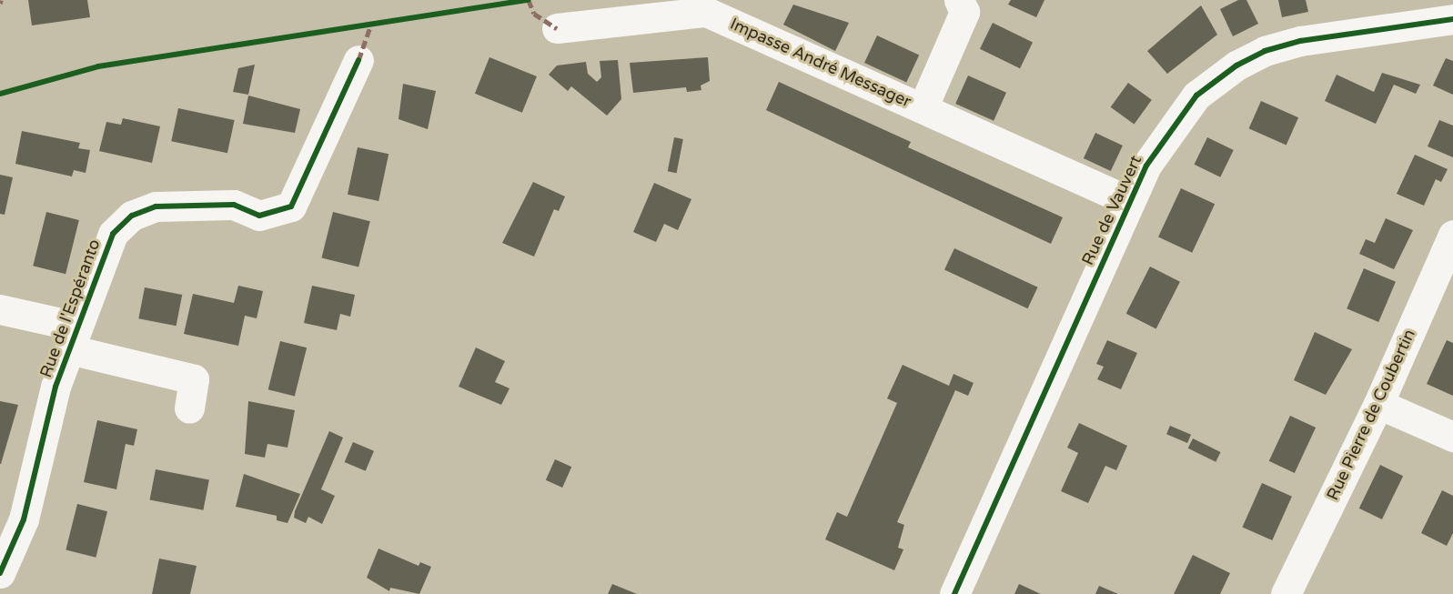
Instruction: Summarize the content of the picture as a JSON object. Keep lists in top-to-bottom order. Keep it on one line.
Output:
{"streets":{"street":["Impasse André Messager","Rue de Vauvert","Rue de l'Espéranto","Rue Pierre de Coubertin"]},"crossings":[["Impasse André Messager","Rue de Vauvert"]]}
